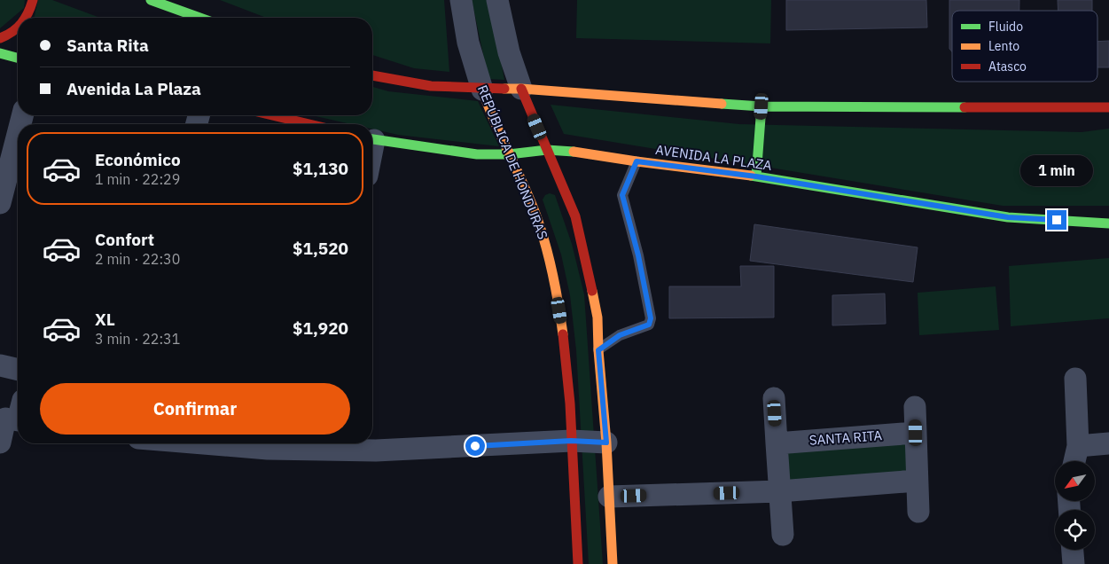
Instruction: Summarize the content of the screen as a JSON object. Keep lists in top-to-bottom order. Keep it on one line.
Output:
{"streets":{"main road":["AVENIDA LA PLAZA","REPÚBLICA DE HONDURAS"],"street":["SANTA RITA"]},"crossings":[["AVENIDA LA PLAZA","REPÚBLICA DE HONDURAS"]],"legend":["Fluido","Lento","Atasco"],"north":"bottom left","page":{"banner":["Santa Rita","Avenida La Plaza"],"list":[{"name":"Económico","note":"1 min · 22:29","value":"$1,130"},{"name":"Confort","note":"2 min · 22:30","value":"$1,520"},{"name":"XL","note":"3 min · 22:31","value":"$1,920"}],"bubble":"1 min","buttons":"Confirmar"}}
